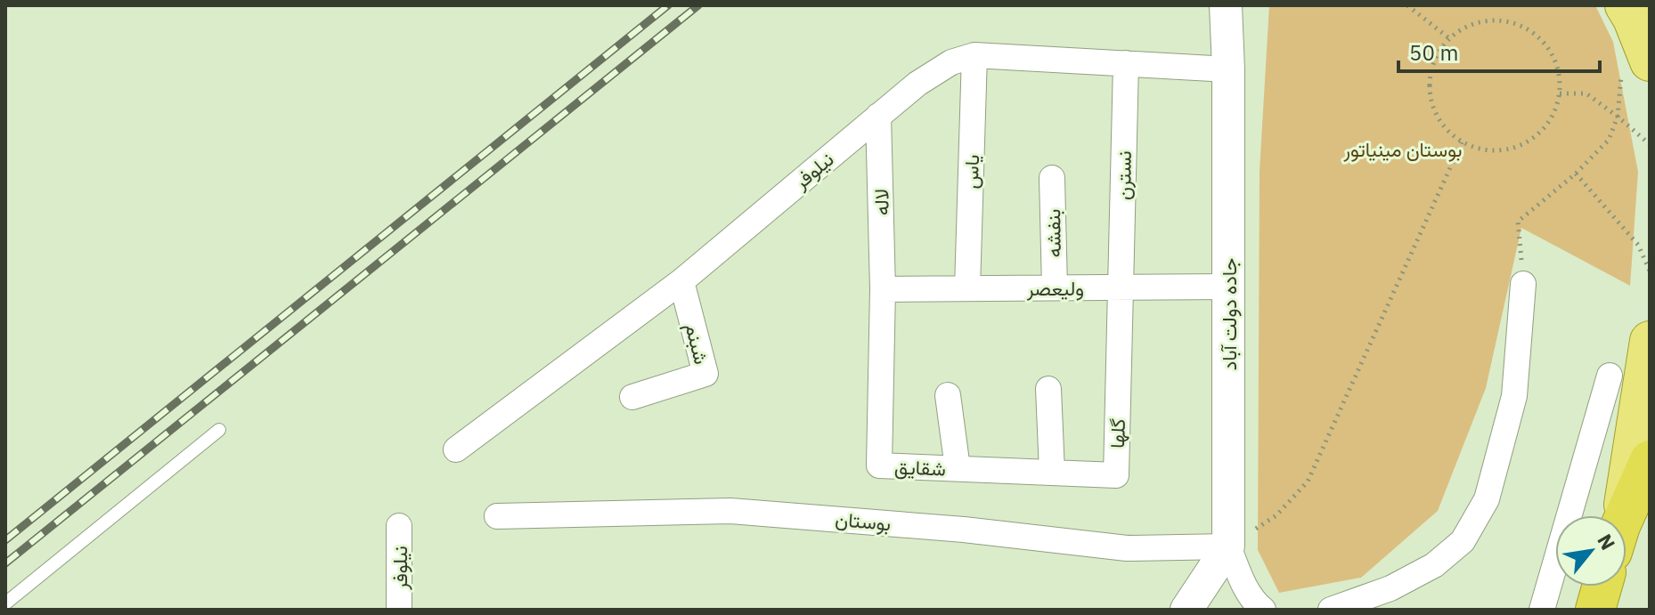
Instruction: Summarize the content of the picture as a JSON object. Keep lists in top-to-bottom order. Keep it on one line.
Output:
{"streets":{"street":["نیلوفر","یاس","نسترن","لاله","بنفشه","ولیعصر","جاده دولت آباد","شبنم","گلها","شقایق","بوستان"]},"crossings":[["نیلوفر","یاس"],["نیلوفر","نسترن"],["نیلوفر","لاله"],["نیلوفر","جاده دولت آباد"],["نیلوفر","شبنم"],["یاس","ولیعصر"],["نسترن","ولیعصر"],["نسترن","گلها"],["لاله","ولیعصر"],["لاله","شقایق"],["بنفشه","ولیعصر"],["ولیعصر","جاده دولت آباد"],["ولیعصر","گلها"],["ولیعصر","شقایق"],["جاده دولت آباد","بوستان"],["گلها","شقایق"]],"parks":["بوستان مینیاتور"],"scale_bar":"50 m","north":"top right"}
